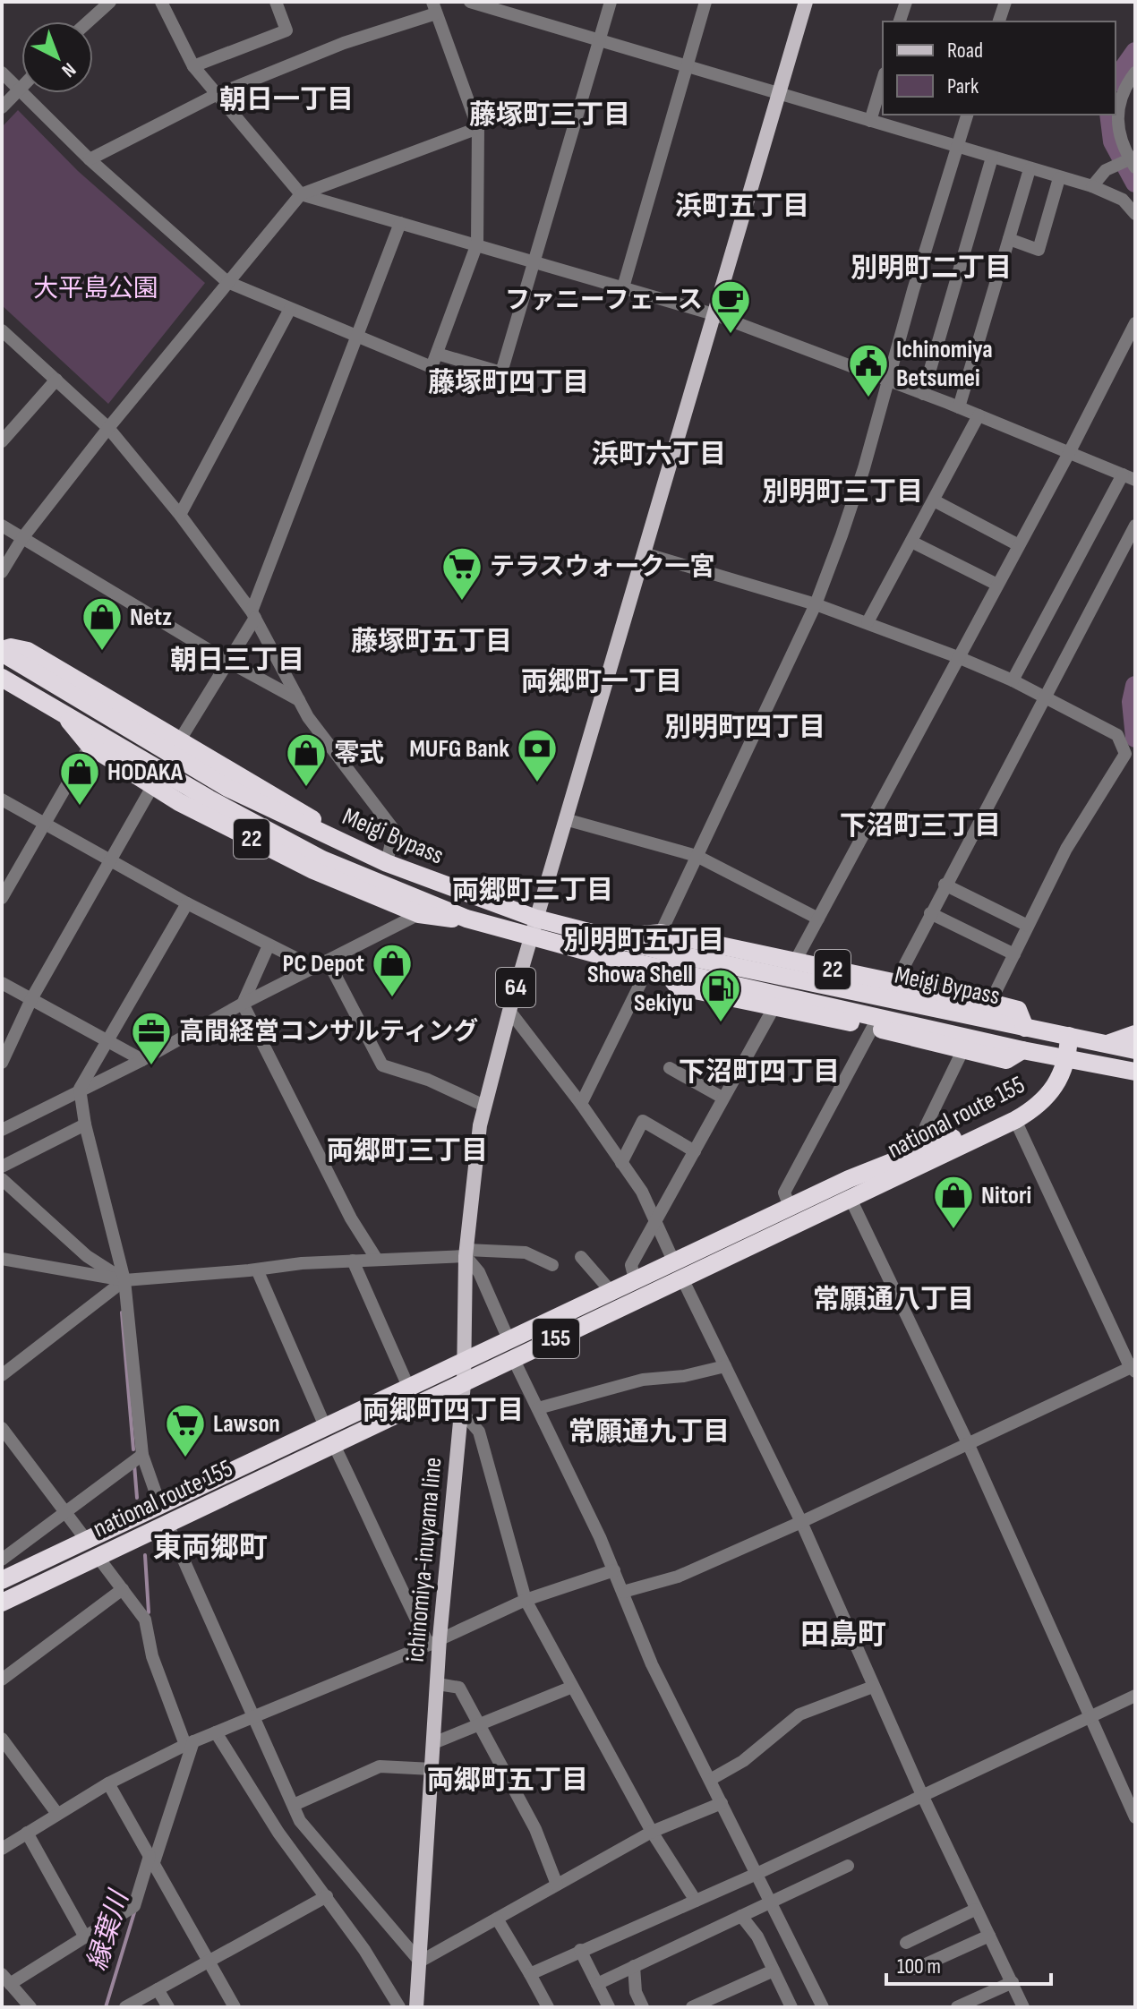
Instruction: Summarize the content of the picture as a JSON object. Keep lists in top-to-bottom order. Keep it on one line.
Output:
{"streets":{"highway":["Meigi Bypass","22","national route 155","155"],"main road":["64","ichinomiya-inuyama line"]},"crossings":[["Meigi Bypass","22"],["Meigi Bypass","national route 155"],["Meigi Bypass","ichinomiya-inuyama line"],["national route 155","ichinomiya-inuyama line"]],"districts":["朝日一丁目","藤塚町三丁目","浜町五丁目","別明町二丁目","藤塚町四丁目","浜町六丁目","別明町三丁目","藤塚町五丁目","朝日三丁目","両郷町一丁目","別明町四丁目","下沼町三丁目","両郷町二丁目","別明町五丁目","下沼町四丁目","両郷町三丁目","常願通八丁目","両郷町四丁目","常願通九丁目","東両郷町","田島町","両郷町五丁目"],"water":["縁葉川"],"parks":["大平島公園"],"places":{"cafe":["ファニーフェース"],"public building":["Ichinomiya Betsumei"],"supermarket":["テラスウォーク一宮","Lawson"],"shop":["Netz","零式","HODAKA","PC Depot","Nitori"],"bank":["MUFG Bank"],"fuel station":["Showa Shell Sekiyu"],"office":["高間経営コンサルティング"]},"legend":["Road","Park"],"scale_bar":"100 m","north":"bottom right"}
